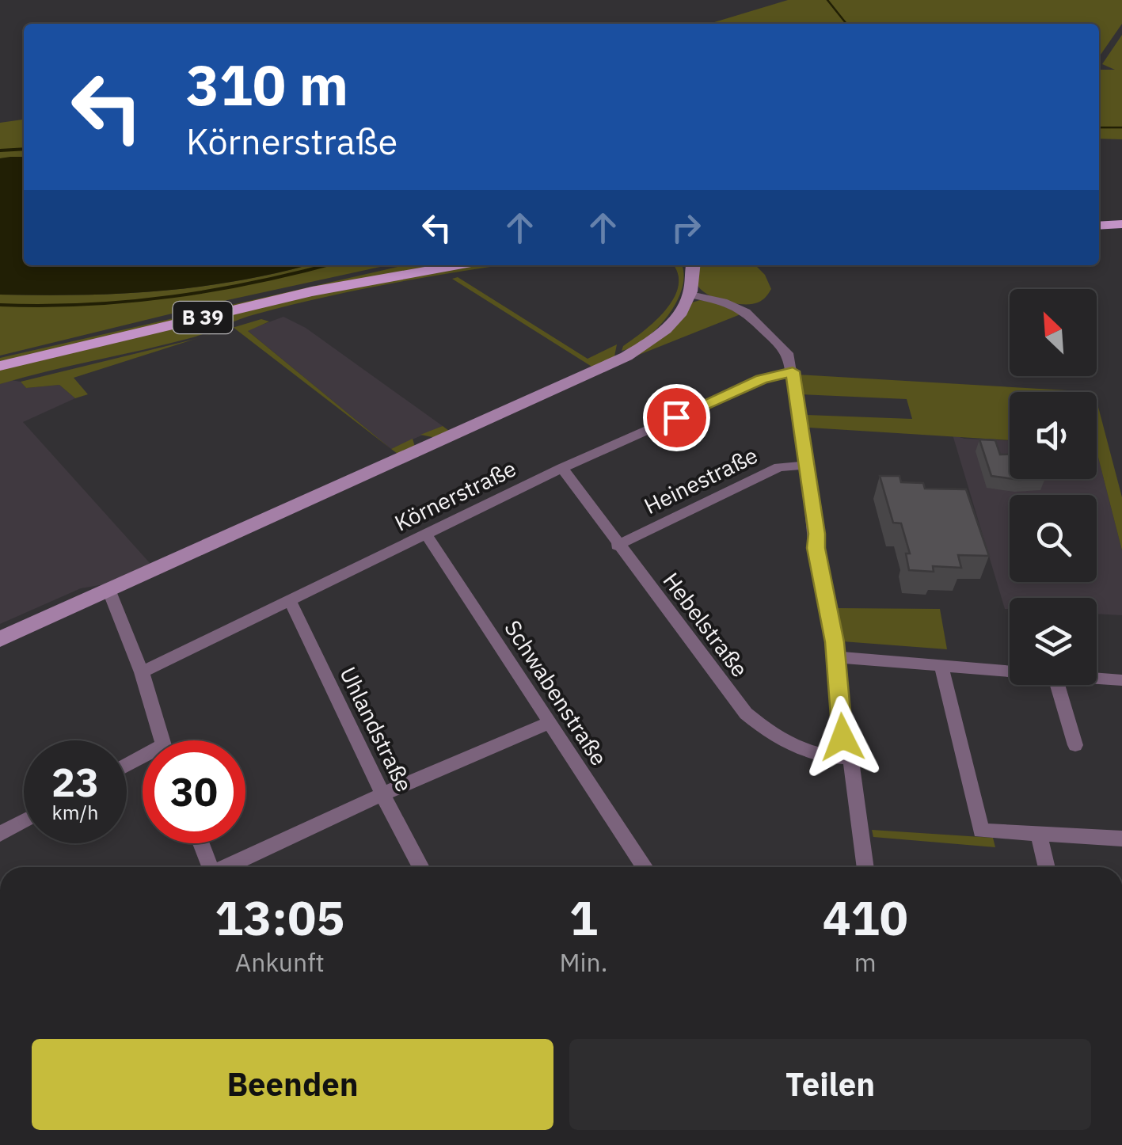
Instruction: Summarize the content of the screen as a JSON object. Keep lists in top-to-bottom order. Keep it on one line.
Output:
{"streets":{"main road":["B 39"],"street":["Heinestraße","Körnerstraße","Hebelstraße","Schwabenstraße","Uhlandstraße"]},"crossings":[["Heinestraße","Hebelstraße"],["Körnerstraße","Hebelstraße"],["Körnerstraße","Schwabenstraße"],["Körnerstraße","Uhlandstraße"]],"north":"top left","page":{"turn":["310 m","Körnerstraße"],"speed":"23 km/h","limit":"30","eta":["13:05","Ankunft","1","Min.","410","m"],"buttons":["Beenden","Teilen"]}}
